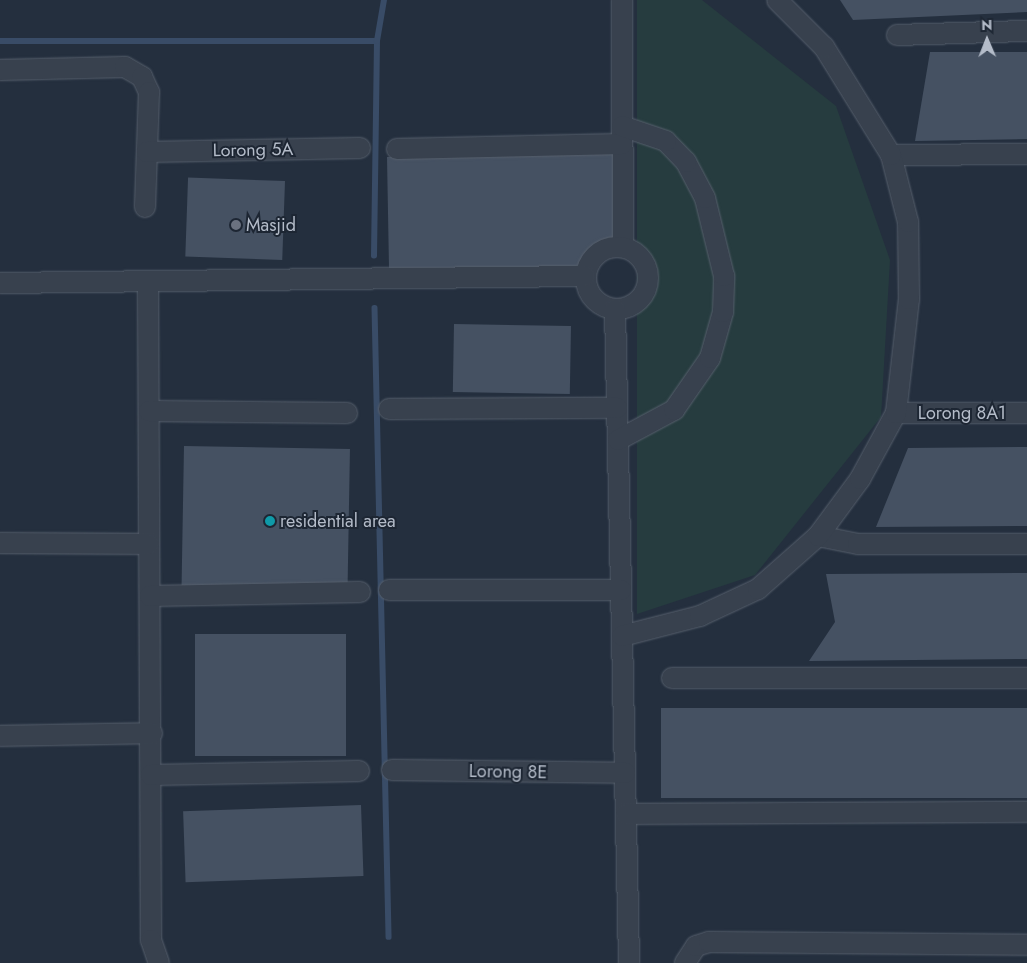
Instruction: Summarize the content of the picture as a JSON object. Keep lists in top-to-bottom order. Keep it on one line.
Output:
{"streets":{"street":["Lorong 5A","Lorong 8A1","Lorong 8E"]},"places":["Masjid","residential area"],"north":"top"}
